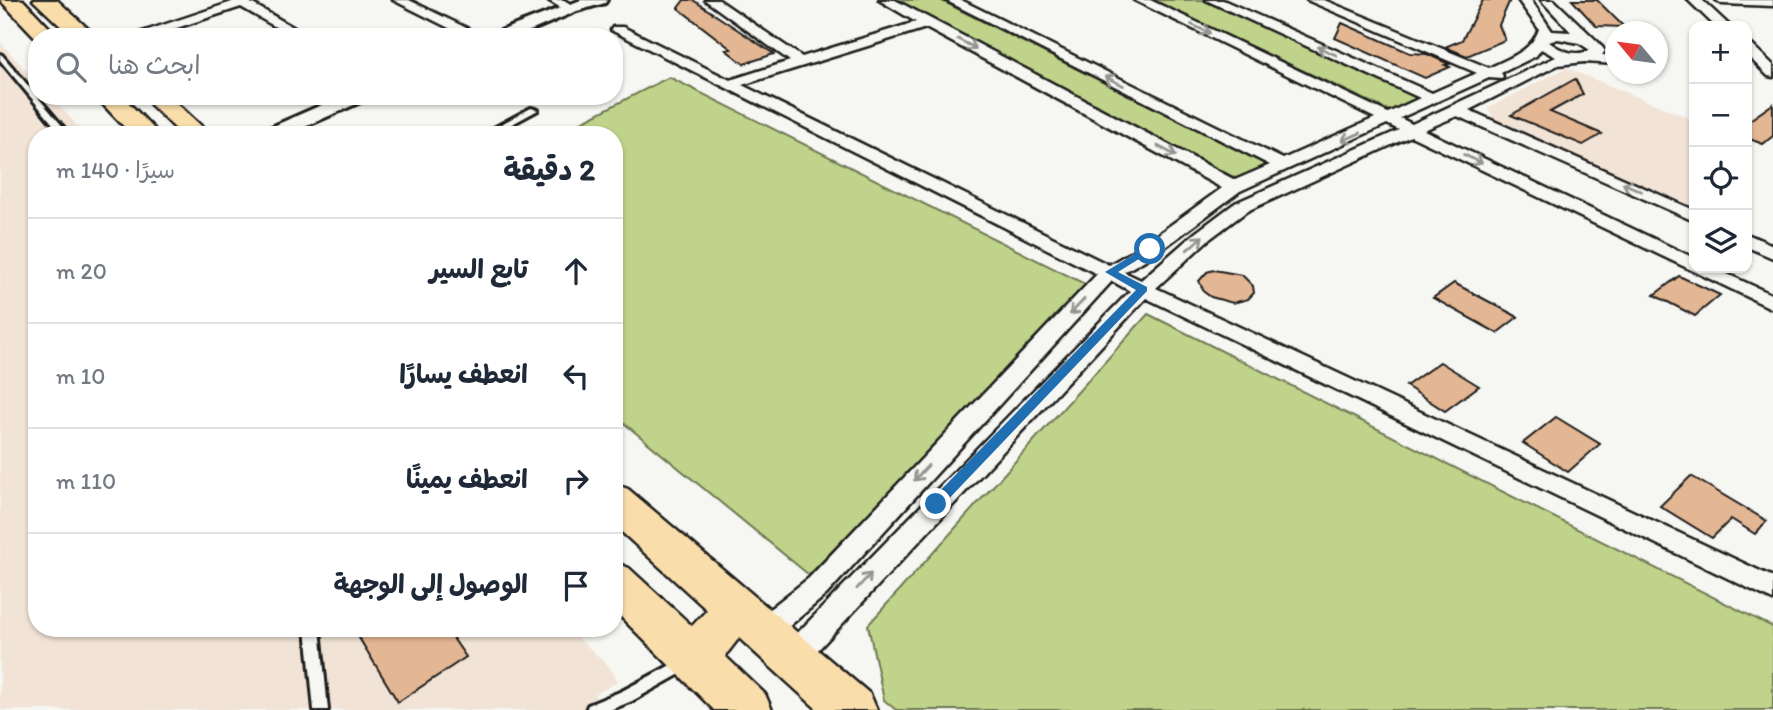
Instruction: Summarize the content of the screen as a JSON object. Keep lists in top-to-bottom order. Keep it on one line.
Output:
{"north":"top left","page":{"map_buttons":["+","−"],"search":"ابحث هنا","heading":["2 دقيقة","سيرًا · 140 m"],"list":[["تابع السير","20 m"],["انعطف يسارًا","10 m"],["انعطف يمينًا","110 m"],"الوصول إلى الوجهة"]}}
